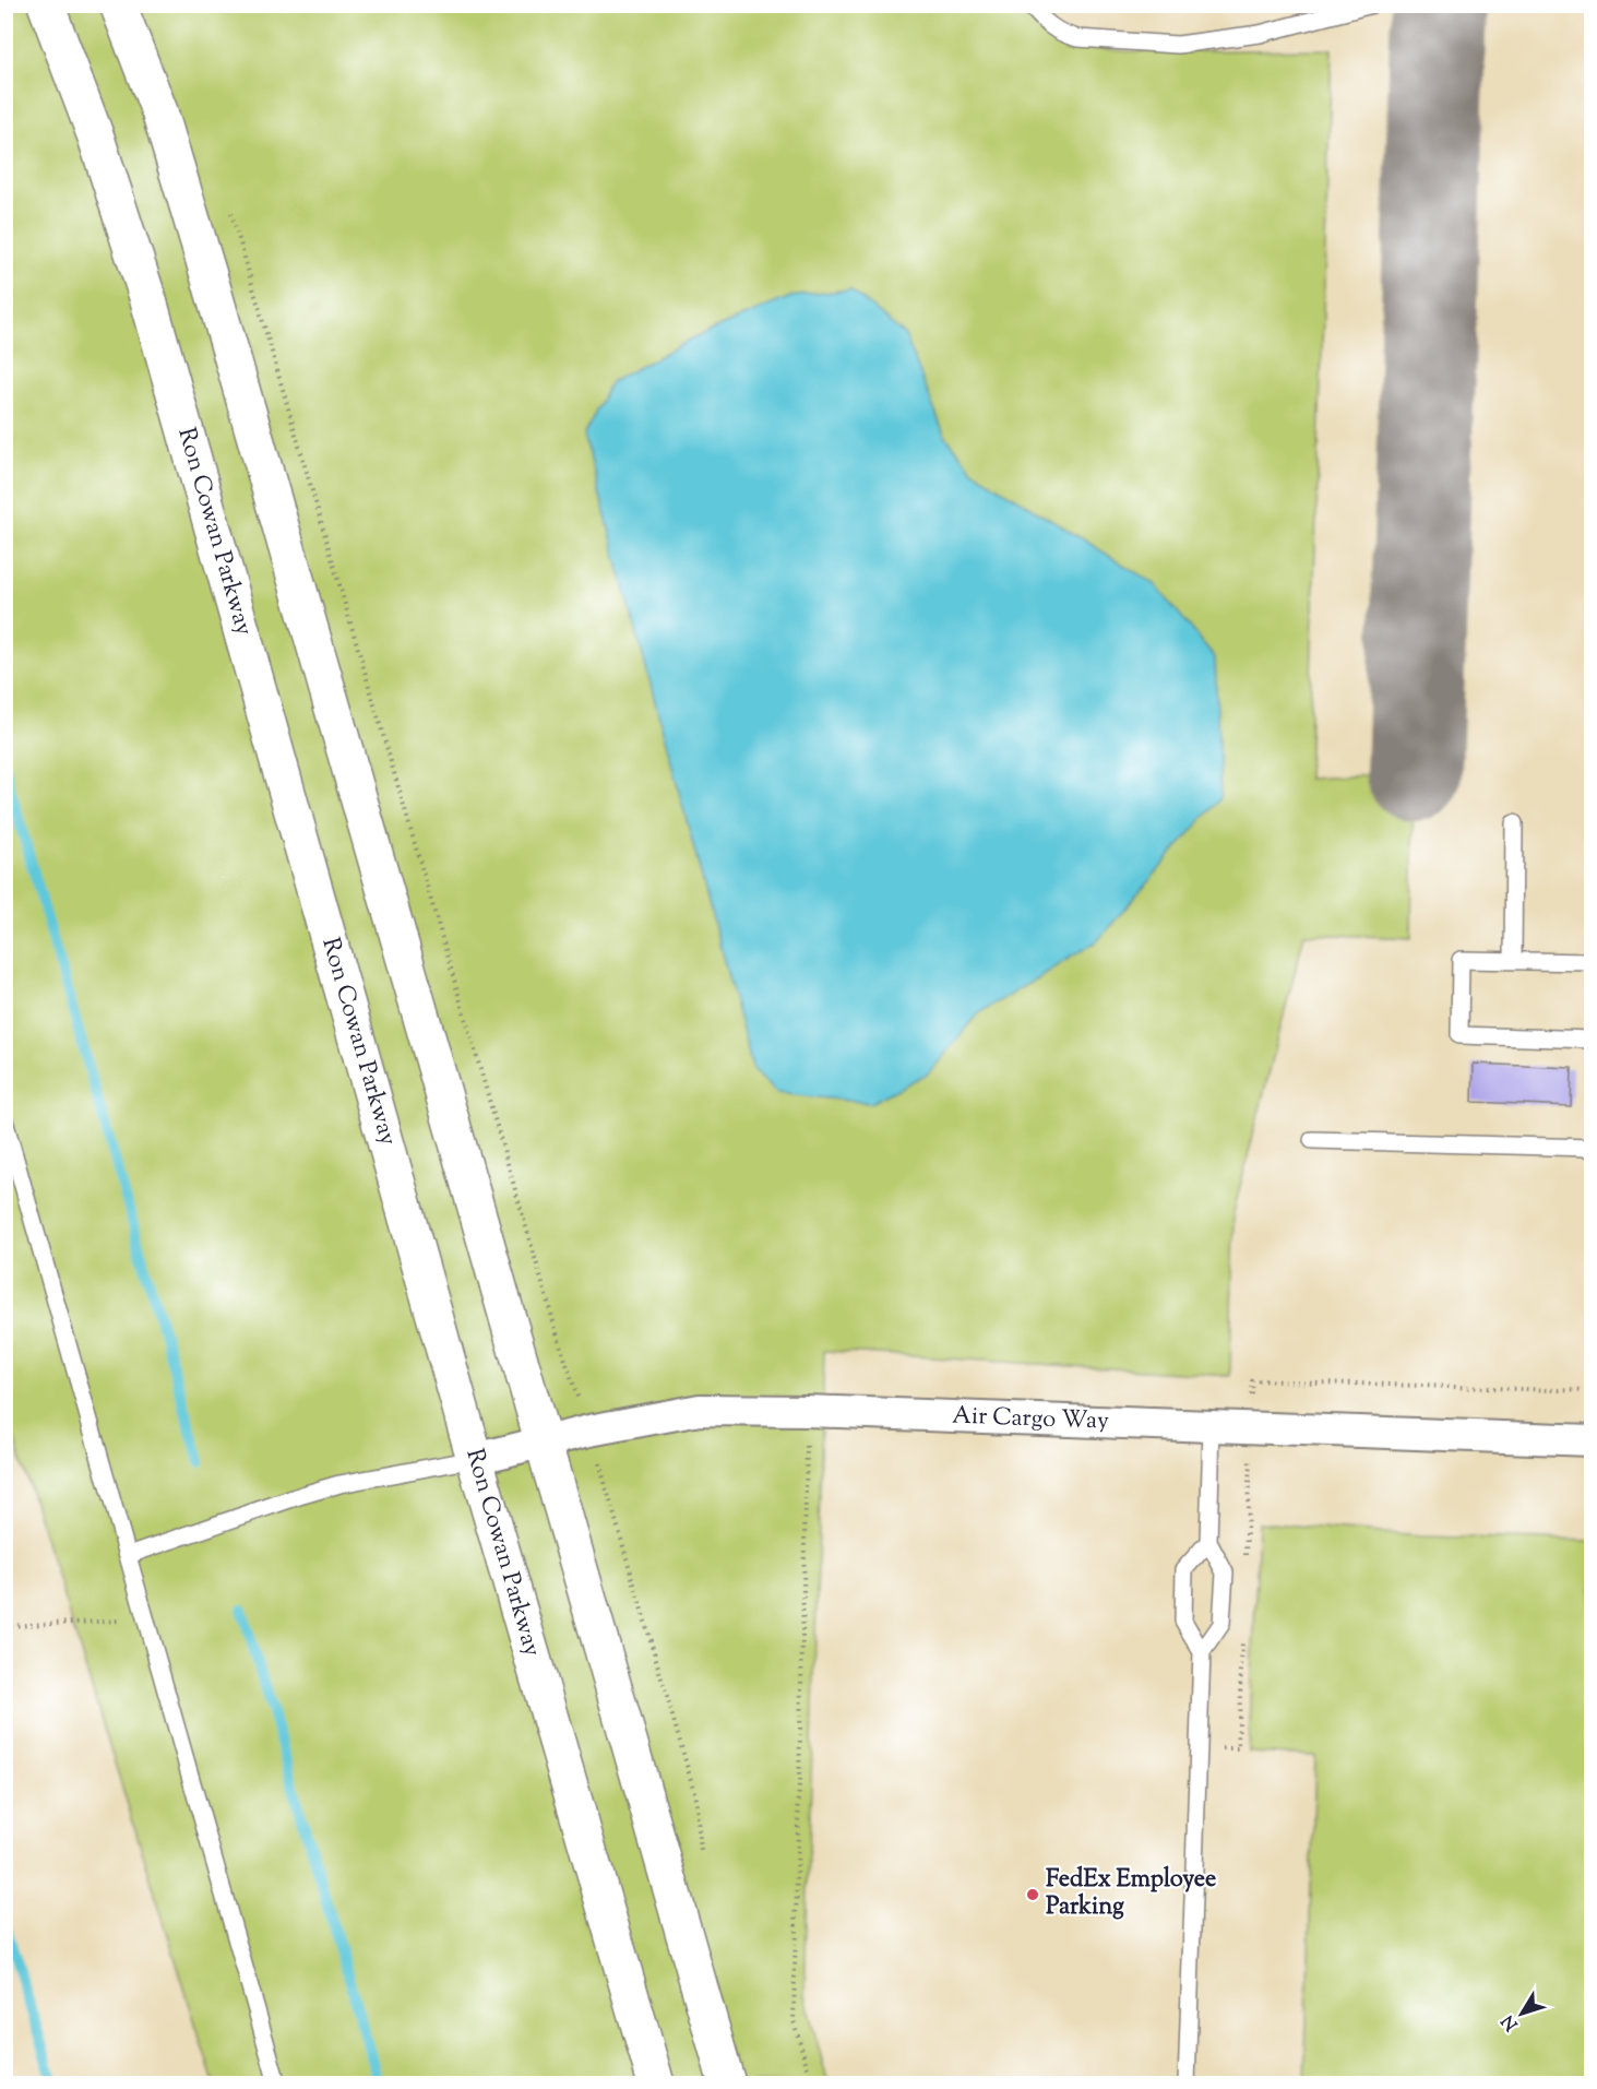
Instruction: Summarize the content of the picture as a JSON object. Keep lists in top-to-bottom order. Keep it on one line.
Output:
{"streets":{"main road":["Ron Cowan Parkway"],"street":["Air Cargo Way"]},"crossings":[["Ron Cowan Parkway","Air Cargo Way"]],"places":["FedEx Employee Parking"],"north":"bottom left"}
